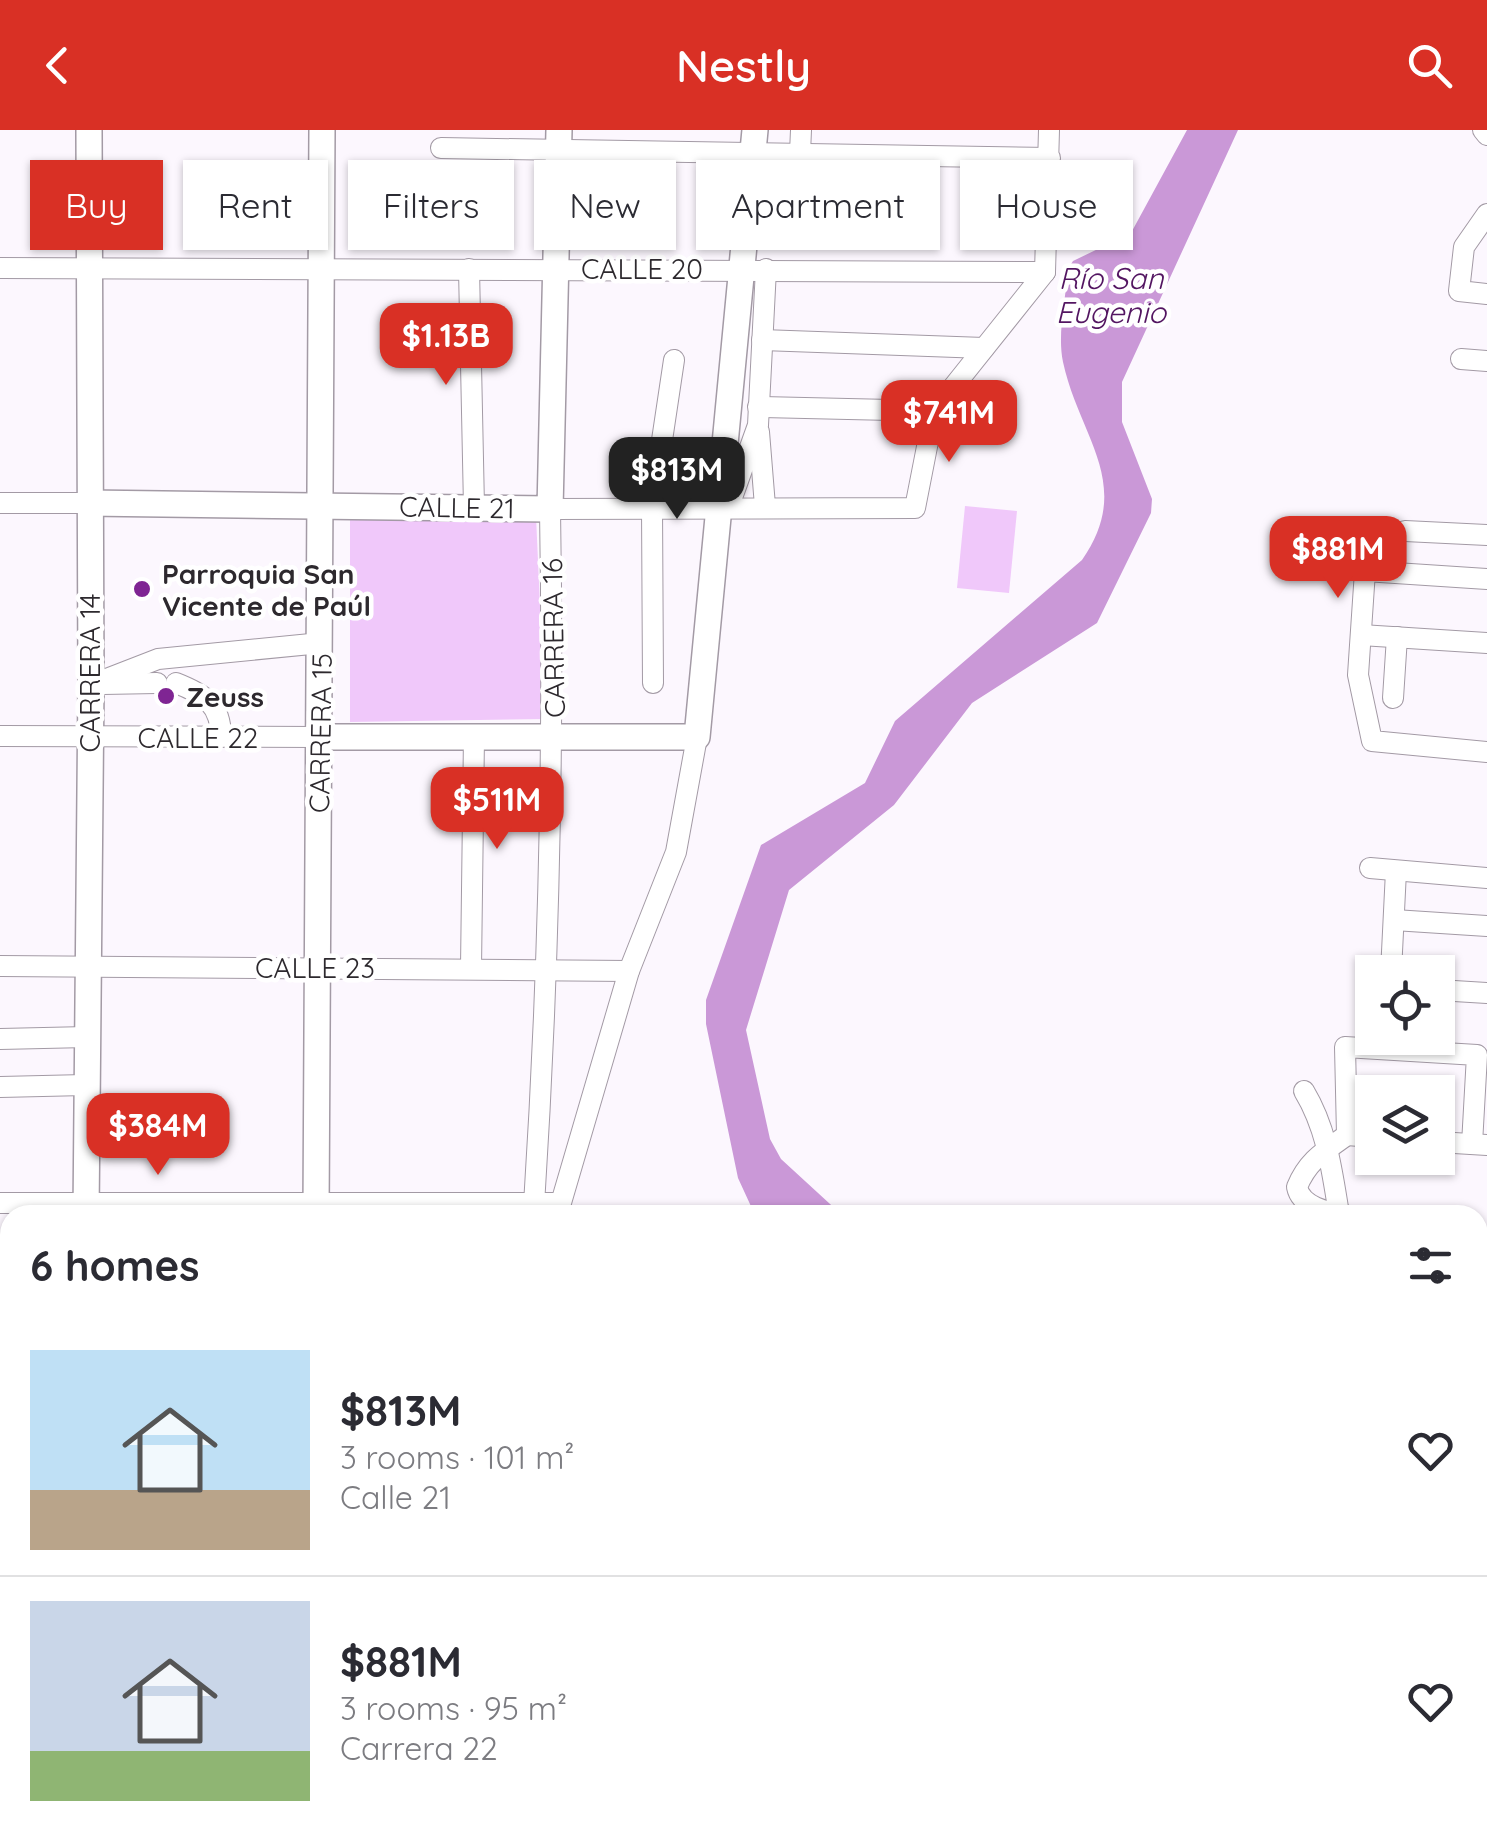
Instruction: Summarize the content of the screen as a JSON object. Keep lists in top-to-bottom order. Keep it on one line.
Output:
{"streets":{"main road":["CALLE 21","CARRERA 16","CARRERA 14","CARRERA 15","CALLE 22"],"street":["CALLE 20","CALLE 23"]},"crossings":[["CALLE 20","CARRERA 16"],["CALLE 20","CARRERA 14"],["CALLE 20","CARRERA 15"],["CALLE 21","CARRERA 16"],["CALLE 21","CARRERA 14"],["CALLE 21","CARRERA 15"],["CARRERA 16","CALLE 22"],["CARRERA 16","CALLE 23"],["CARRERA 14","CALLE 22"],["CARRERA 14","CALLE 23"],["CARRERA 15","CALLE 22"],["CARRERA 15","CALLE 23"]],"water":["Río San Eugenio"],"places":["Parroquia San Vicente de Paúl","Zeuss"],"page":{"header":"Nestly","chip":["Buy","Rent","Filters","New","Apartment","House"],"price":["$1.13B","$741M","$813M","$881M","$511M","$384M"],"heading":"6 homes","list":[{"name":"$813M","note":"3 rooms · 101 m² · Calle 21"},{"name":"$881M","note":"3 rooms · 95 m² · Carrera 22"}]}}
